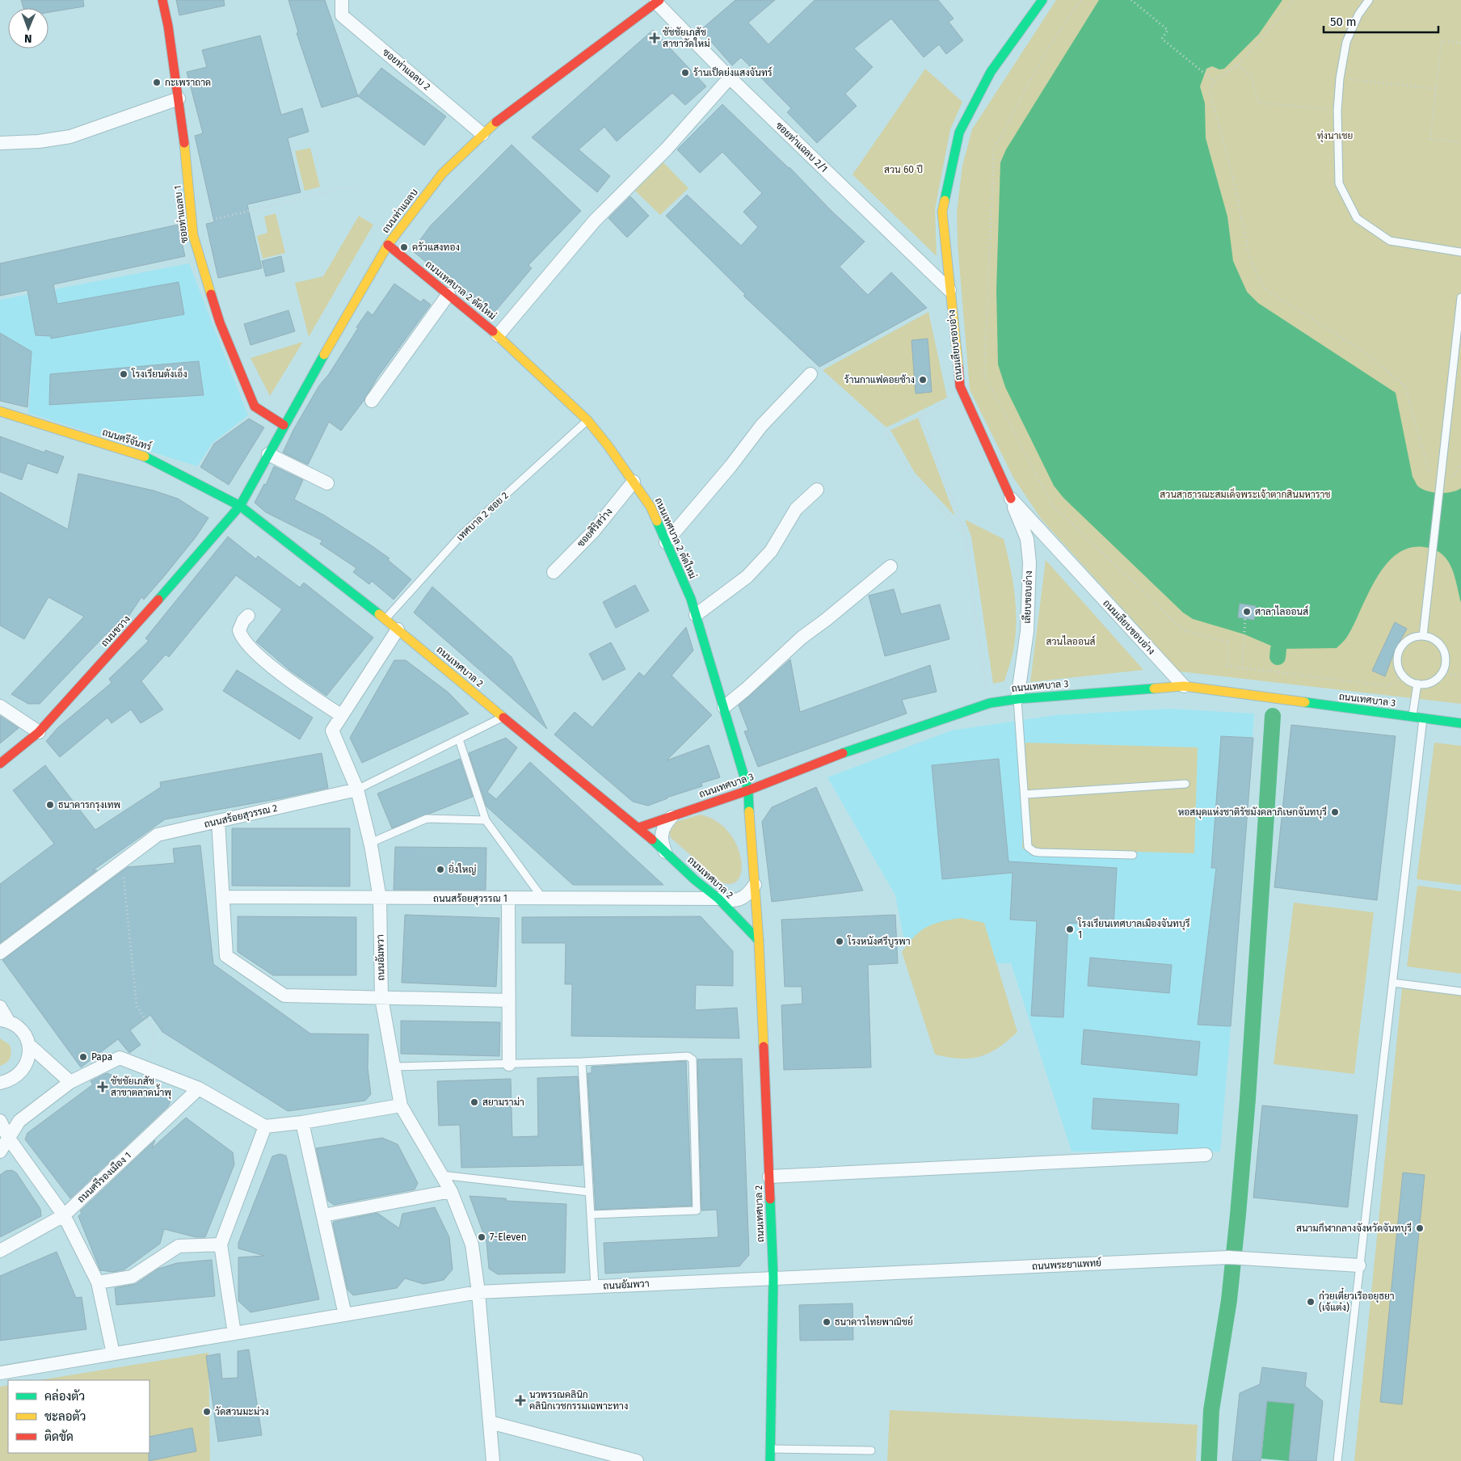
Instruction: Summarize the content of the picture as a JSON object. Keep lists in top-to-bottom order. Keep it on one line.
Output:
{"streets":{"street":["ซอยท่าแฉลบ 2","ซอยท่าแฉลบ 2/1","ถนนท่าแฉลบ","ซอยท่าแฉลบ 1","ถนนเทศบาล 2 ตัดใหม่","ถนนเลียบขอบอ่าง","ถนนศรีจันทร์","ซอยศิริสว่าง","เลียบขอบอ่าง","ถนนขวาง","ถนนเทศบาล 2","ถนนเทศบาล 3","ถนนสร้อยสุวรรณ 2","ถนนสร้อยสุวรรณ 1","ถนนอัมพวา","ถนนศรีรองเมือง 1","ถนนพระยาแพทย์"],"lane":["เทศบาล 2 ซอย 2"]},"crossings":[["ซอยท่าแฉลบ 2","ถนนท่าแฉลบ"],["ซอยท่าแฉลบ 2/1","ถนนท่าแฉลบ"],["ซอยท่าแฉลบ 2/1","ถนนเลียบขอบอ่าง"],["ถนนท่าแฉลบ","ซอยท่าแฉลบ 1"],["ถนนท่าแฉลบ","ถนนเทศบาล 2 ตัดใหม่"],["ถนนท่าแฉลบ","ถนนศรีจันทร์"],["ถนนท่าแฉลบ","ถนนขวาง"],["ถนนท่าแฉลบ","ถนนเทศบาล 2"],["ถนนเทศบาล 2 ตัดใหม่","เทศบาล 2 ซอย 2"],["ถนนเทศบาล 2 ตัดใหม่","ซอยศิริสว่าง"],["ถนนเทศบาล 2 ตัดใหม่","ถนนเทศบาล 2"],["ถนนเทศบาล 2 ตัดใหม่","ถนนเทศบาล 3"],["ถนนเทศบาล 2 ตัดใหม่","ถนนสร้อยสุวรรณ 1"],["ถนนเลียบขอบอ่าง","เลียบขอบอ่าง"],["ถนนเลียบขอบอ่าง","ถนนเทศบาล 3"],["ถนนศรีจันทร์","ถนนขวาง"],["ถนนศรีจันทร์","ถนนเทศบาล 2"],["เทศบาล 2 ซอย 2","ถนนเทศบาล 2"],["เลียบขอบอ่าง","ถนนเทศบาล 3"],["ถนนขวาง","ถนนเทศบาล 2"],["ถนนเทศบาล 2","ถนนเทศบาล 3"],["ถนนเทศบาล 2","ถนนสร้อยสุวรรณ 2"],["ถนนเทศบาล 2","ถนนสร้อยสุวรรณ 1"],["ถนนเทศบาล 2","ถนนอัมพวา"],["ถนนเทศบาล 2","ถนนพระยาแพทย์"],["ถนนสร้อยสุวรรณ 2","ถนนอัมพวา"],["ถนนสร้อยสุวรรณ 1","ถนนอัมพวา"],["ถนนอัมพวา","ถนนพระยาแพทย์"]],"parks":["ทุ่งนาเชย","สวน 60 ปี","สวนสาธารณะสมเด็จพระเจ้าตากสินมหาราช","สวนไลออนส์"],"places":{"health":["ชัชชัยเภสัช สาขาวัดใหม่","ชัชชัยเภสัช สาขาตลาดน้ำพุ","นวพรรณคลินิก คลินิกเวชกรรมเฉพาะทาง"],"other":["ร้านเป็ดย่งแสงจันทร์","กะเพราถาด","ครัวแสงทอง","โรงเรียนตังเอ็ง","ร้านกาแฟดอยช้าง","ศาลาไลออนส์","ธนาคารกรุงเทพ","หอสมุดแห่งชาติรัชมังคลาภิเษกจันทบุรี","ยิ่งใหญ่","โรงเรียนเทศบาลเมืองจันทบุรี 1","โรงหนังศรีบูรพา","Papa","สยามราม่า","สนามกีฬากลางจังหวัดจันทบุรี","7-Eleven","ก๋วยเตี๋ยวเรืออยุธยา (เจ้แต๋ง)","ธนาคารไทยพาณิชย์","วัดสวนมะม่วง"]},"legend":["คล่องตัว","ชะลอตัว","ติดขัด"],"scale_bar":"50 m","north":"bottom"}
